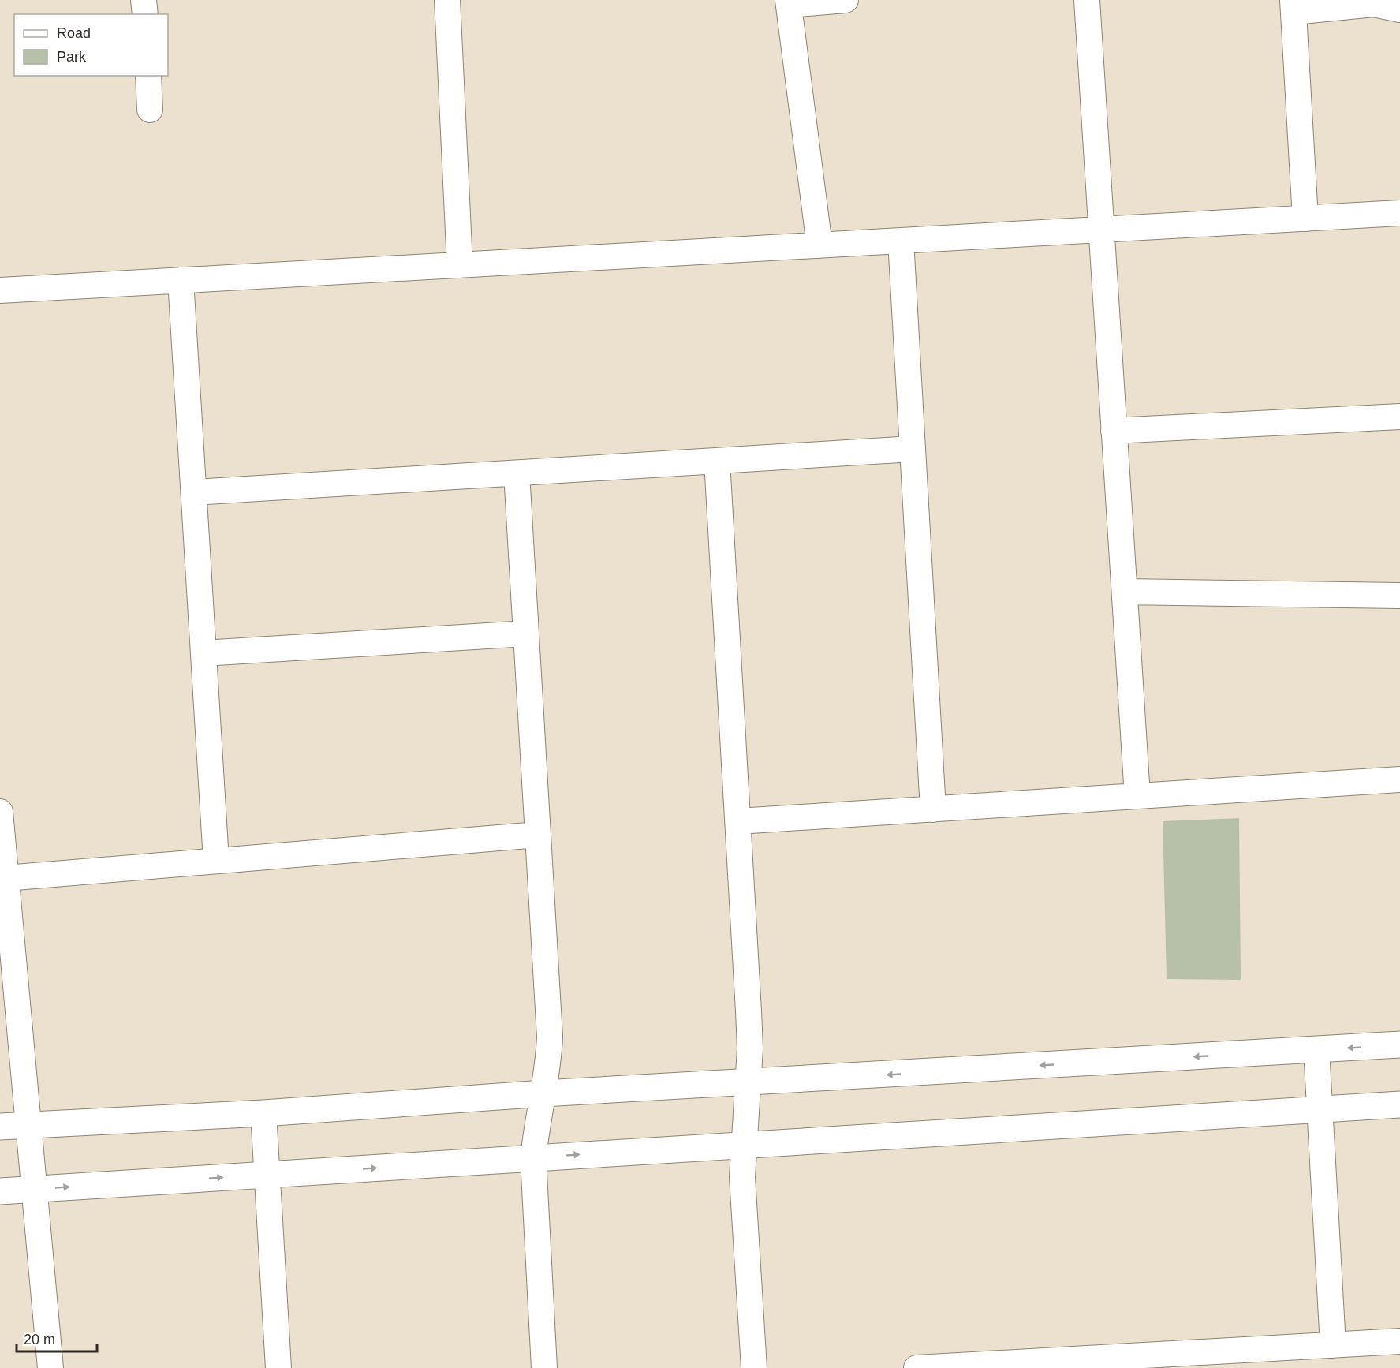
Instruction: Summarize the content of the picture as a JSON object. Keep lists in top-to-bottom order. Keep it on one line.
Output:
{"legend":["Road","Park"],"scale_bar":"20 m"}
